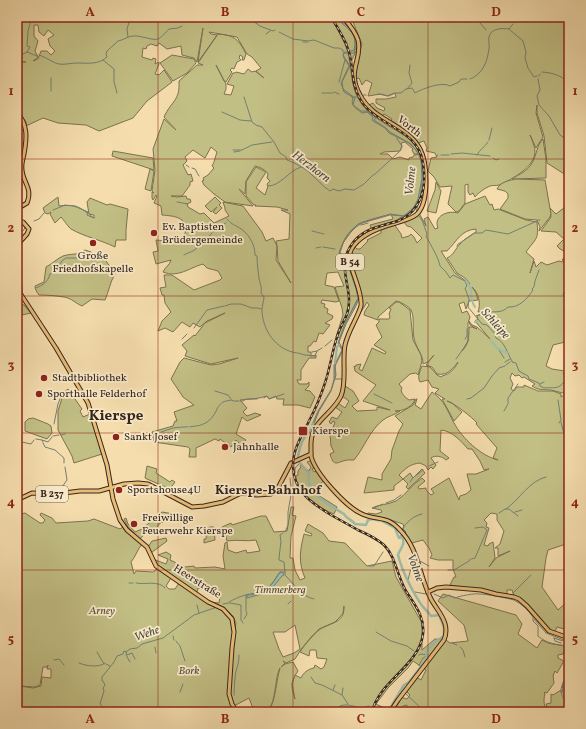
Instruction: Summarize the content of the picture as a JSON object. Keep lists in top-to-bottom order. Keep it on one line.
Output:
{"streets":{"main road":["Vorth","B 54","B 237","Heerstraße"]},"crossings":[["Vorth","B 237"],["B 237","Heerstraße"]],"districts":["Kierspe","Kierspe-Bahnhof"],"water":["Herzhorn","Volme","Schleipe","Wehe"],"parks":["Timmerberg","Arney","Bork"],"places":{"other":["Ev. Baptisten Brüdergemeinde","Große Friedhofskapelle","Stadtbibliothek","Sporthalle Felderhof","Sankt Josef","Jahnhalle","Sportshouse4U","Freiwillige Feuerwehr Kierspe"],"transit":["Kierspe"]},"grid":{"columns":["A","B","C","D"],"rows":["1","2","3","4","5"]}}
